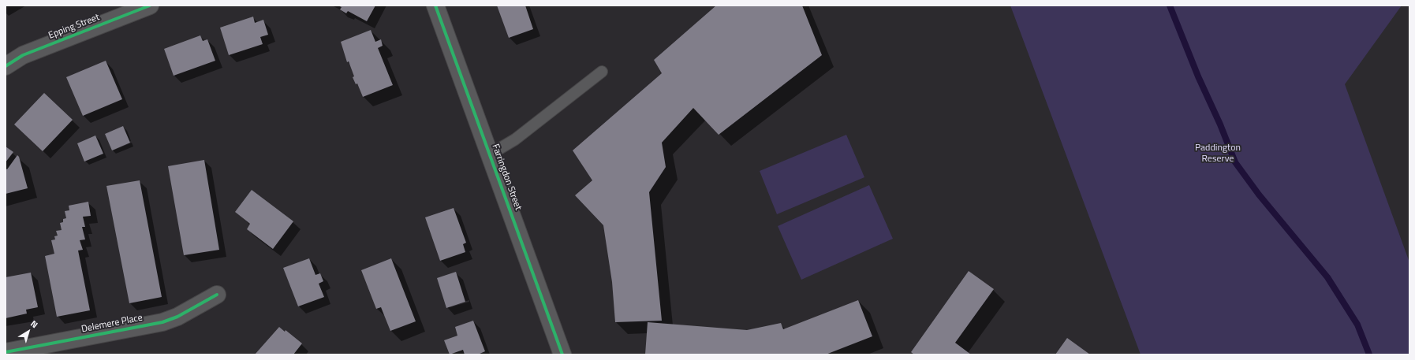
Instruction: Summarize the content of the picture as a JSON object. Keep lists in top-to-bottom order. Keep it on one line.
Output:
{"streets":{"street":["Epping Street","Farringdon Street","Delemere Place"]},"parks":["Paddington Reserve"],"north":"top right"}
